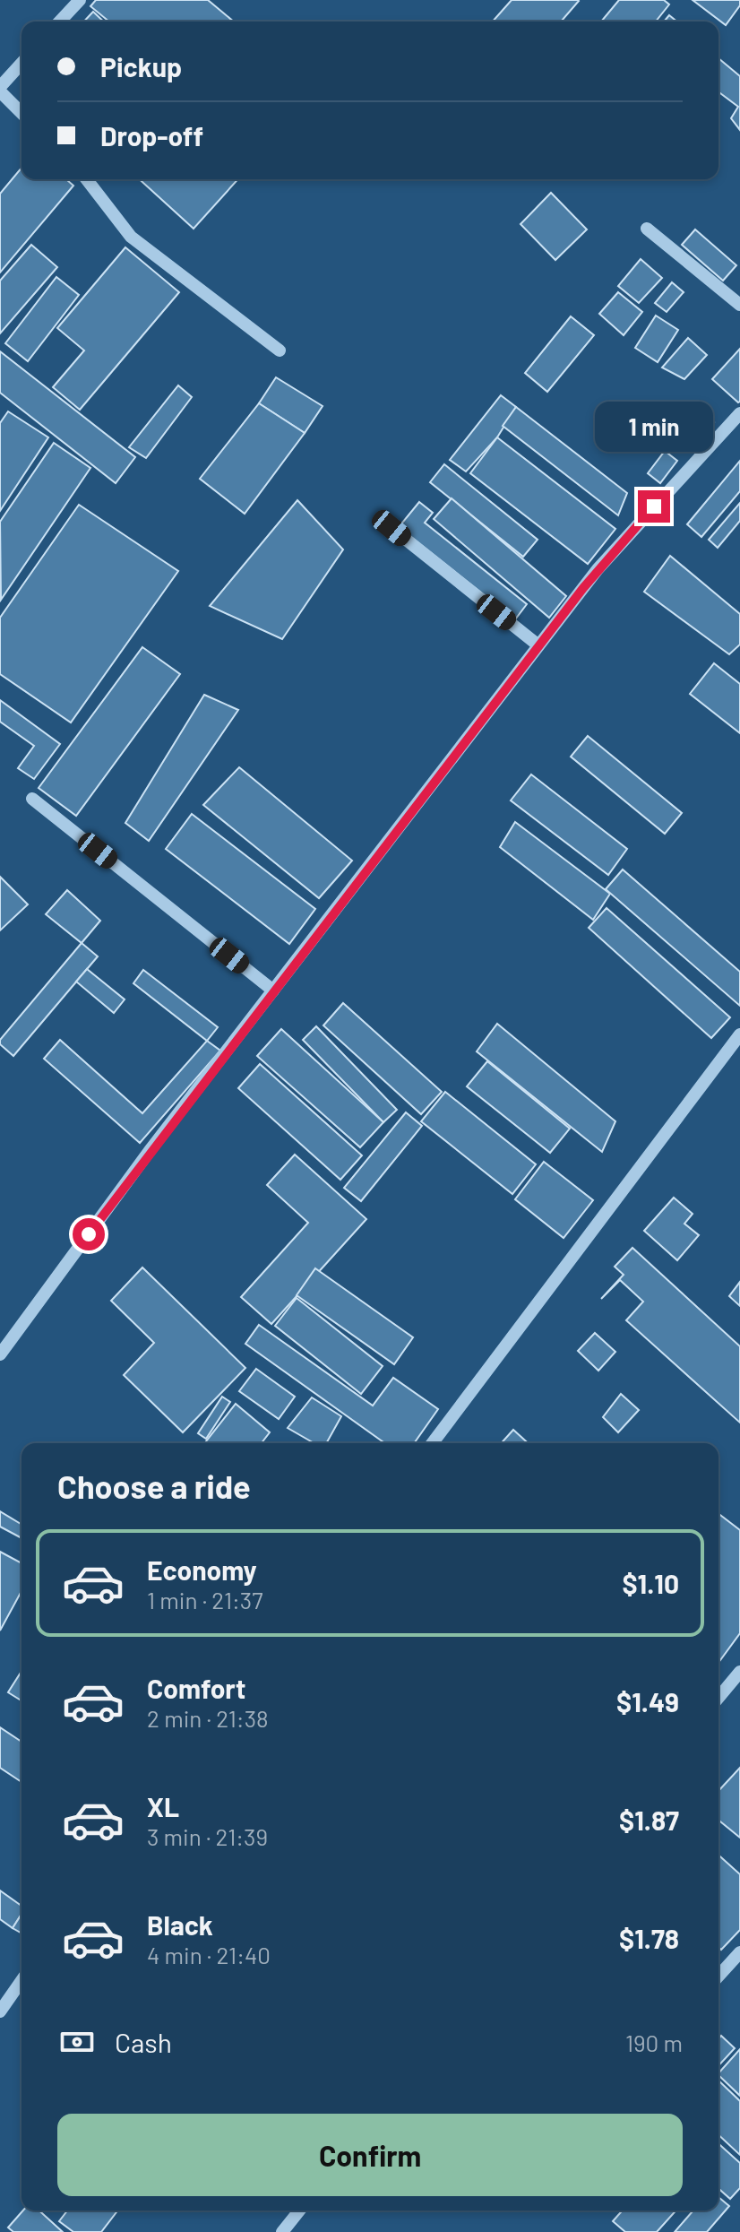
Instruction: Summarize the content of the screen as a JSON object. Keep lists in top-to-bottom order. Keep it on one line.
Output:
{"page":{"banner":["Pickup","Drop-off"],"bubble":"1 min","heading":"Choose a ride","list":[{"name":"Economy","note":"1 min · 21:37","value":"$1.10"},{"name":"Comfort","note":"2 min · 21:38","value":"$1.49"},{"name":"XL","note":"3 min · 21:39","value":"$1.87"},{"name":"Black","note":"4 min · 21:40","value":"$1.78"}],"pay":["Cash","190 m"],"buttons":"Confirm"}}
